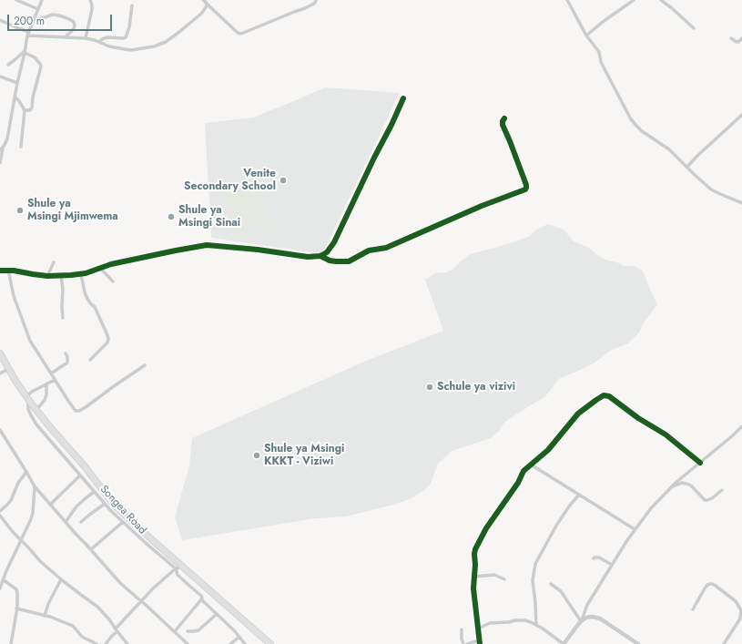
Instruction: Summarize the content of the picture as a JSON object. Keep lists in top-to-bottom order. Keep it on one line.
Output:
{"streets":{"highway":["Songea Road"]},"places":["Venite Secondary School","Shule ya Msingi Mjimwema","Shule ya Msingi Sinai","Schule ya vizivi","Shule ya Msingi KKKT - Viziwi"],"scale_bar":"200 m"}
